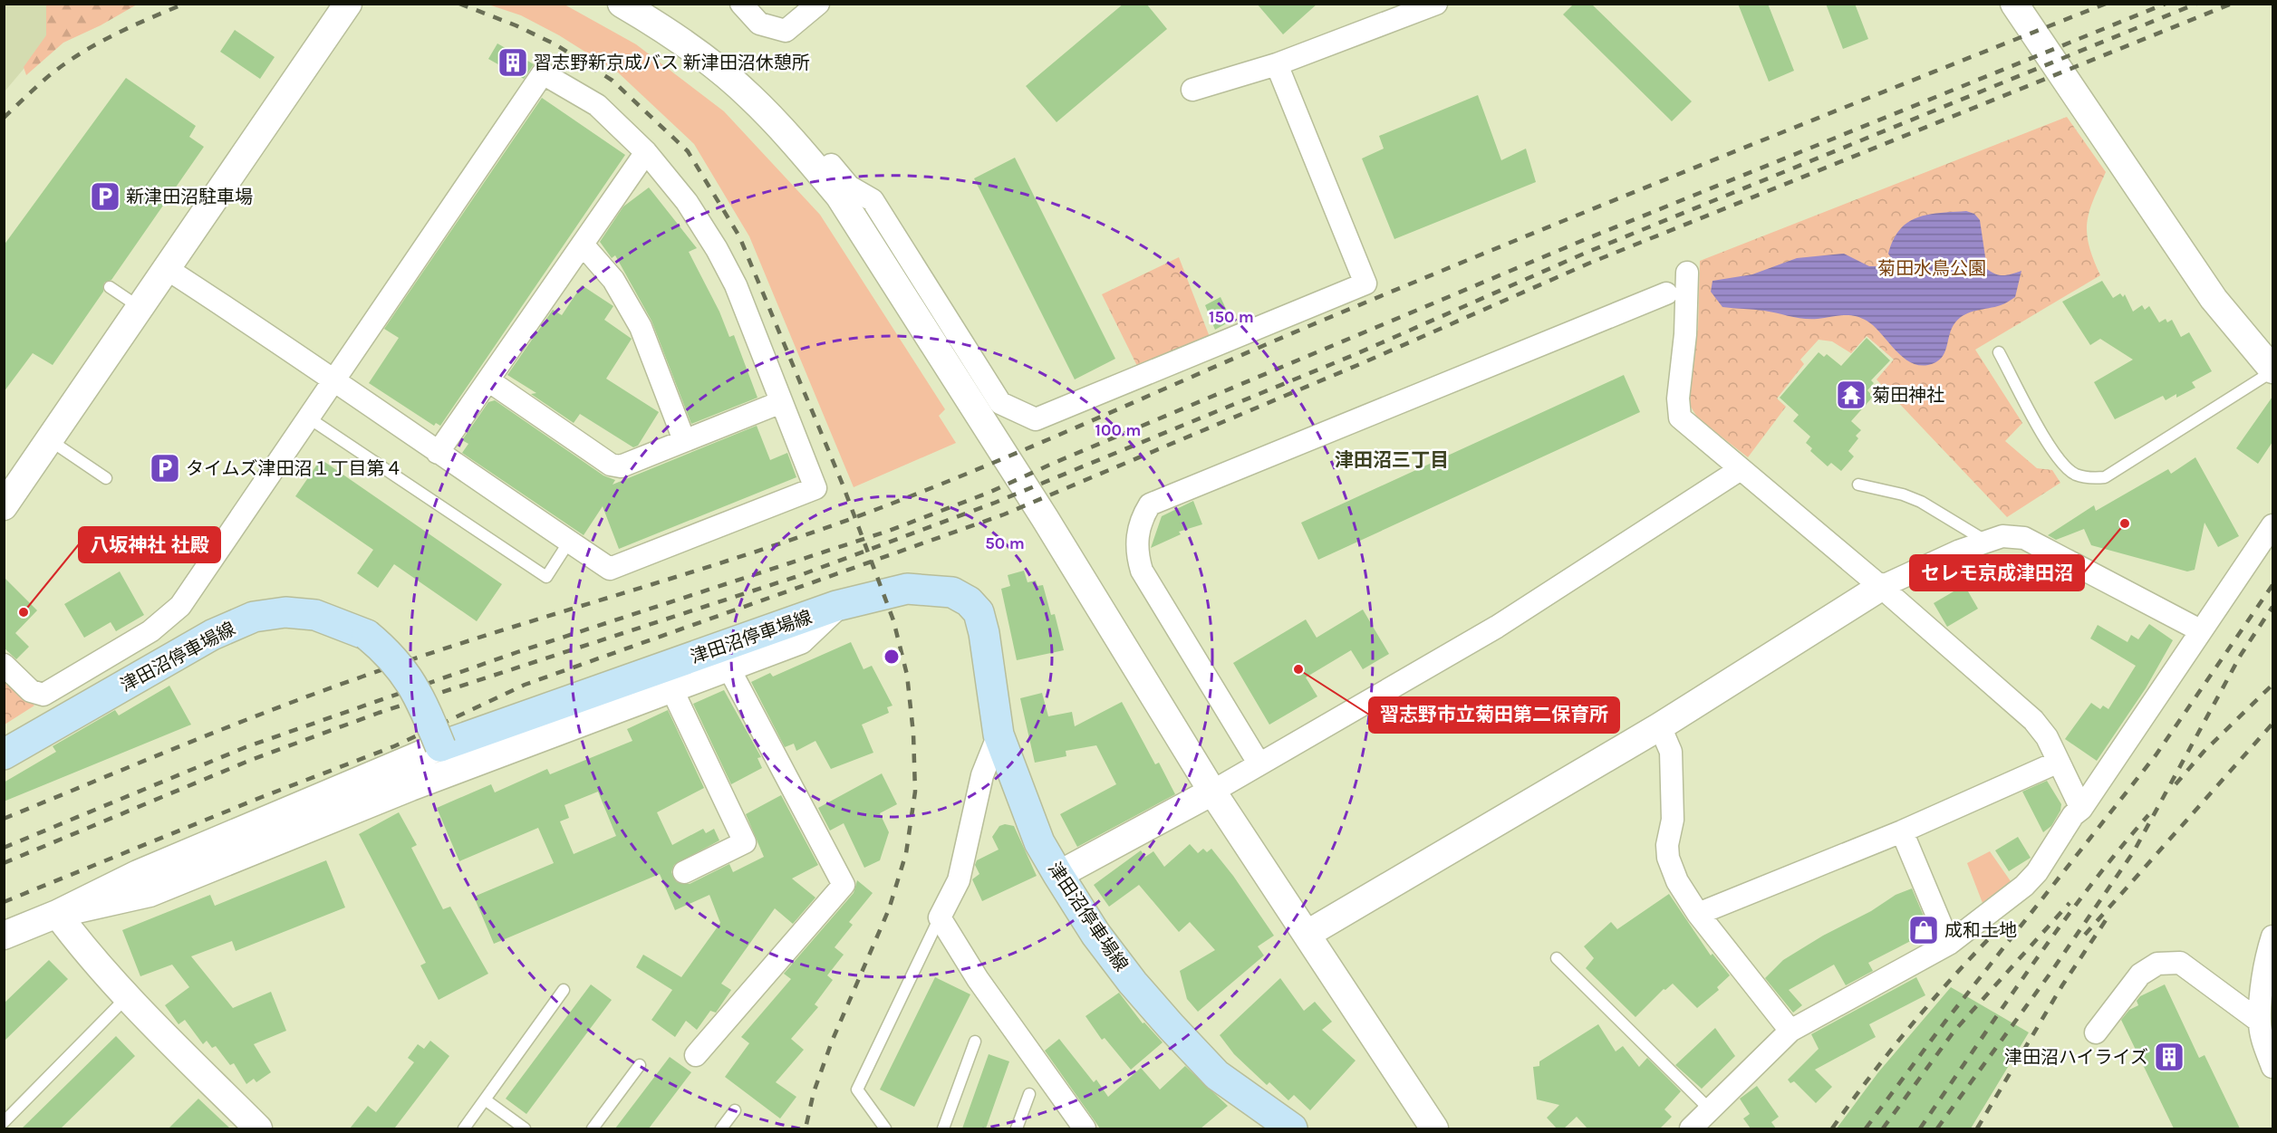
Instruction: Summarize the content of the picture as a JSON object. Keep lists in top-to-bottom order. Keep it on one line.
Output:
{"streets":{"main road":["津田沼停車場線"]},"districts":["津田沼三丁目"],"parks":["菊田水鳥公園"],"places":{"building":["習志野新京成バス 新津田沼休憩所","津田沼ハイライズ"],"parking":["新津田沼駐車場","タイムズ津田沼１丁目第４"],"temple":["菊田神社"],"other":["セレモ京成津田沼","八坂神社 社殿","習志野市立菊田第二保育所"],"shop":["成和土地"]},"rings":["150 m","100 m","50 m"]}
